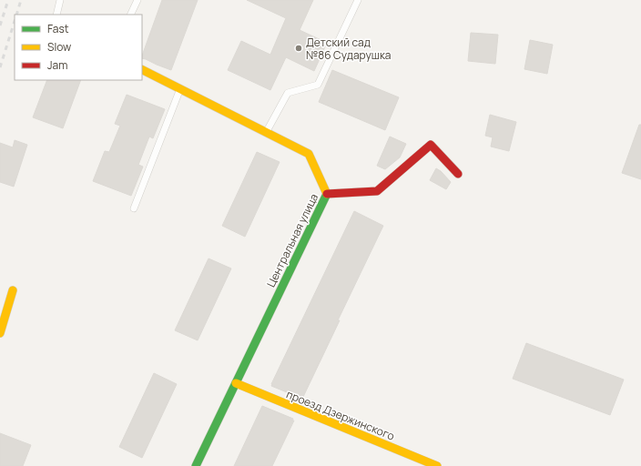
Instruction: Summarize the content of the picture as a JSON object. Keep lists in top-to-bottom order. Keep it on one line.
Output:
{"streets":{"street":["Центральная улица","проезд Дзержинского"]},"crossings":[["Центральная улица","проезд Дзержинского"]],"places":["Детский сад №86 Сударушка"],"legend":["Fast","Slow","Jam"]}
